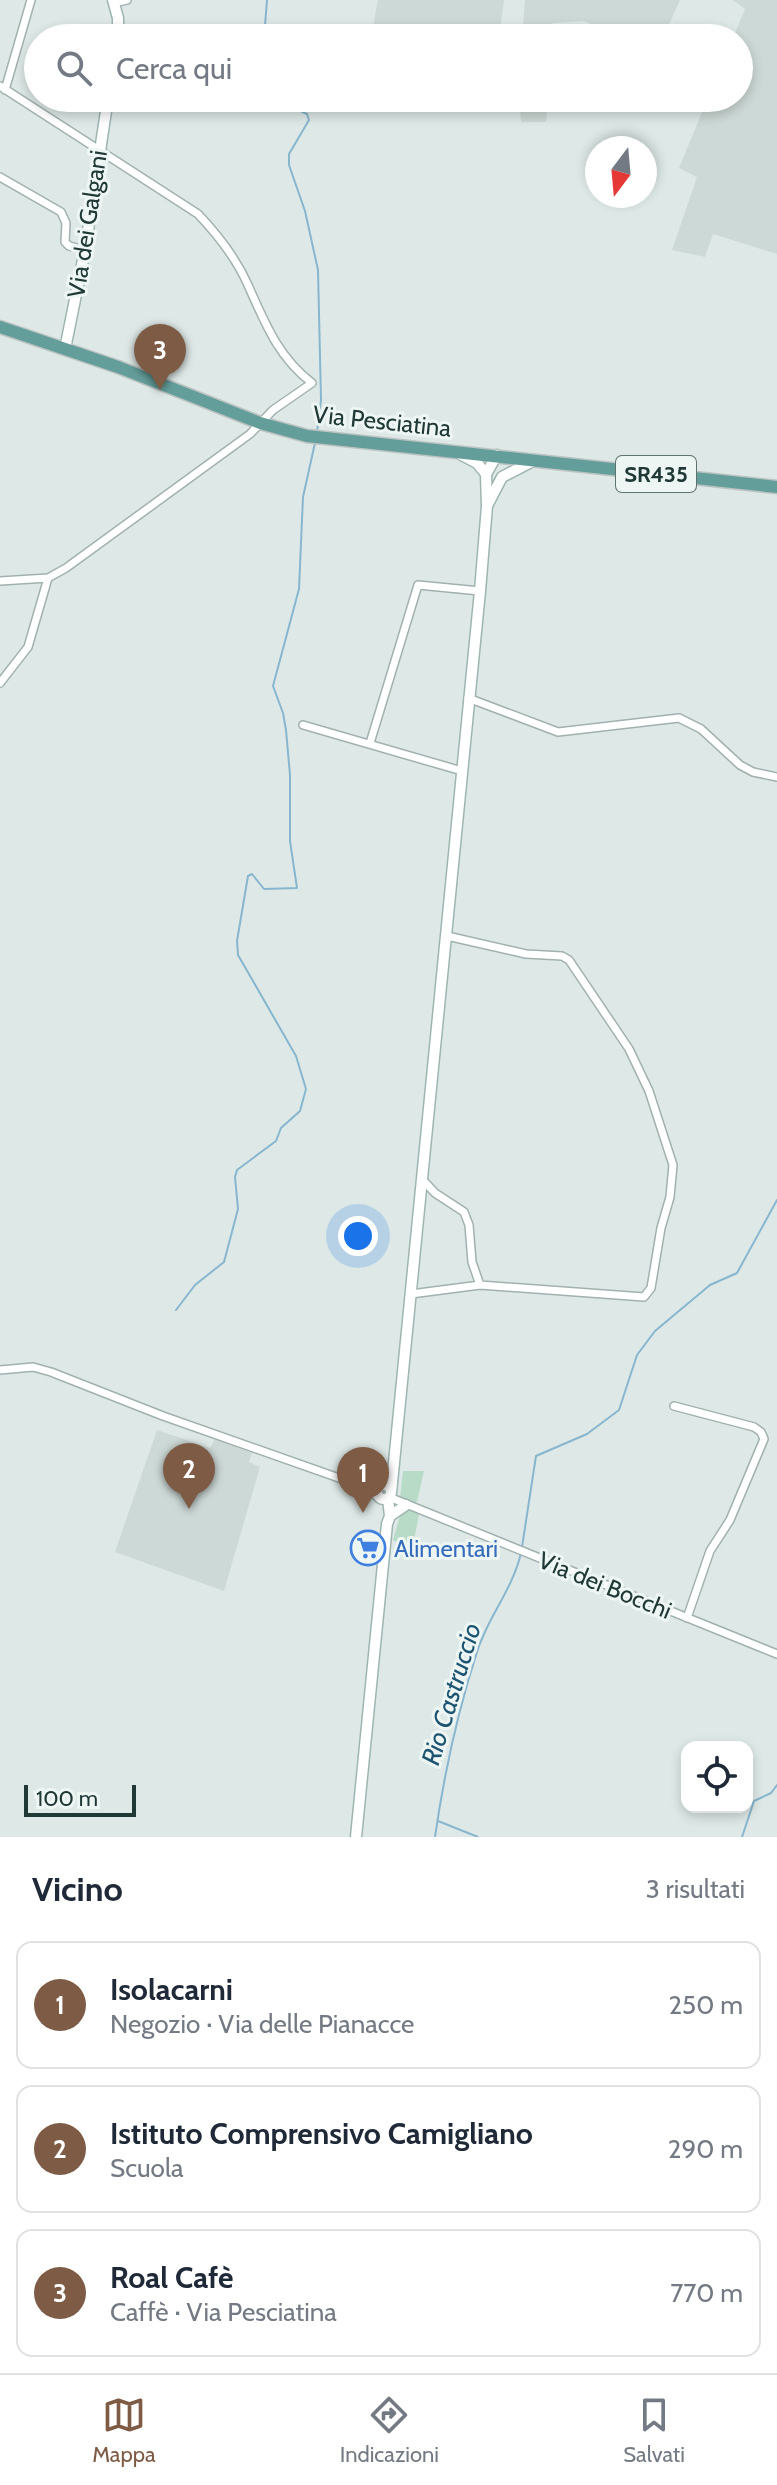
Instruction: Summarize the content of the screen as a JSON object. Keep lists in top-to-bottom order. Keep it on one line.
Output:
{"streets":{"main road":["Via Pesciatina","SR435"],"street":["Via dei Galgani","Via dei Bocchi"]},"crossings":[["Via dei Galgani","Via Pesciatina"]],"water":["Rio Castruccio"],"places":{"supermarket":["Alimentari"]},"scale_bar":"100 m","north":"bottom","page":{"search":"Cerca qui","pins":["3","2","1"],"scale":"100 m","heading":["Vicino","3 risultati"],"list":[{"mark":"1","name":"Isolacarni","note":"Negozio · Via delle Pianacce","value":"250 m"},{"mark":"2","name":"Istituto Comprensivo Camigliano","note":"Scuola","value":"290 m"},{"mark":"3","name":"Roal Cafè","note":"Caffè · Via Pesciatina","value":"770 m"}],"nav":["Mappa","Indicazioni","Salvati"]}}
